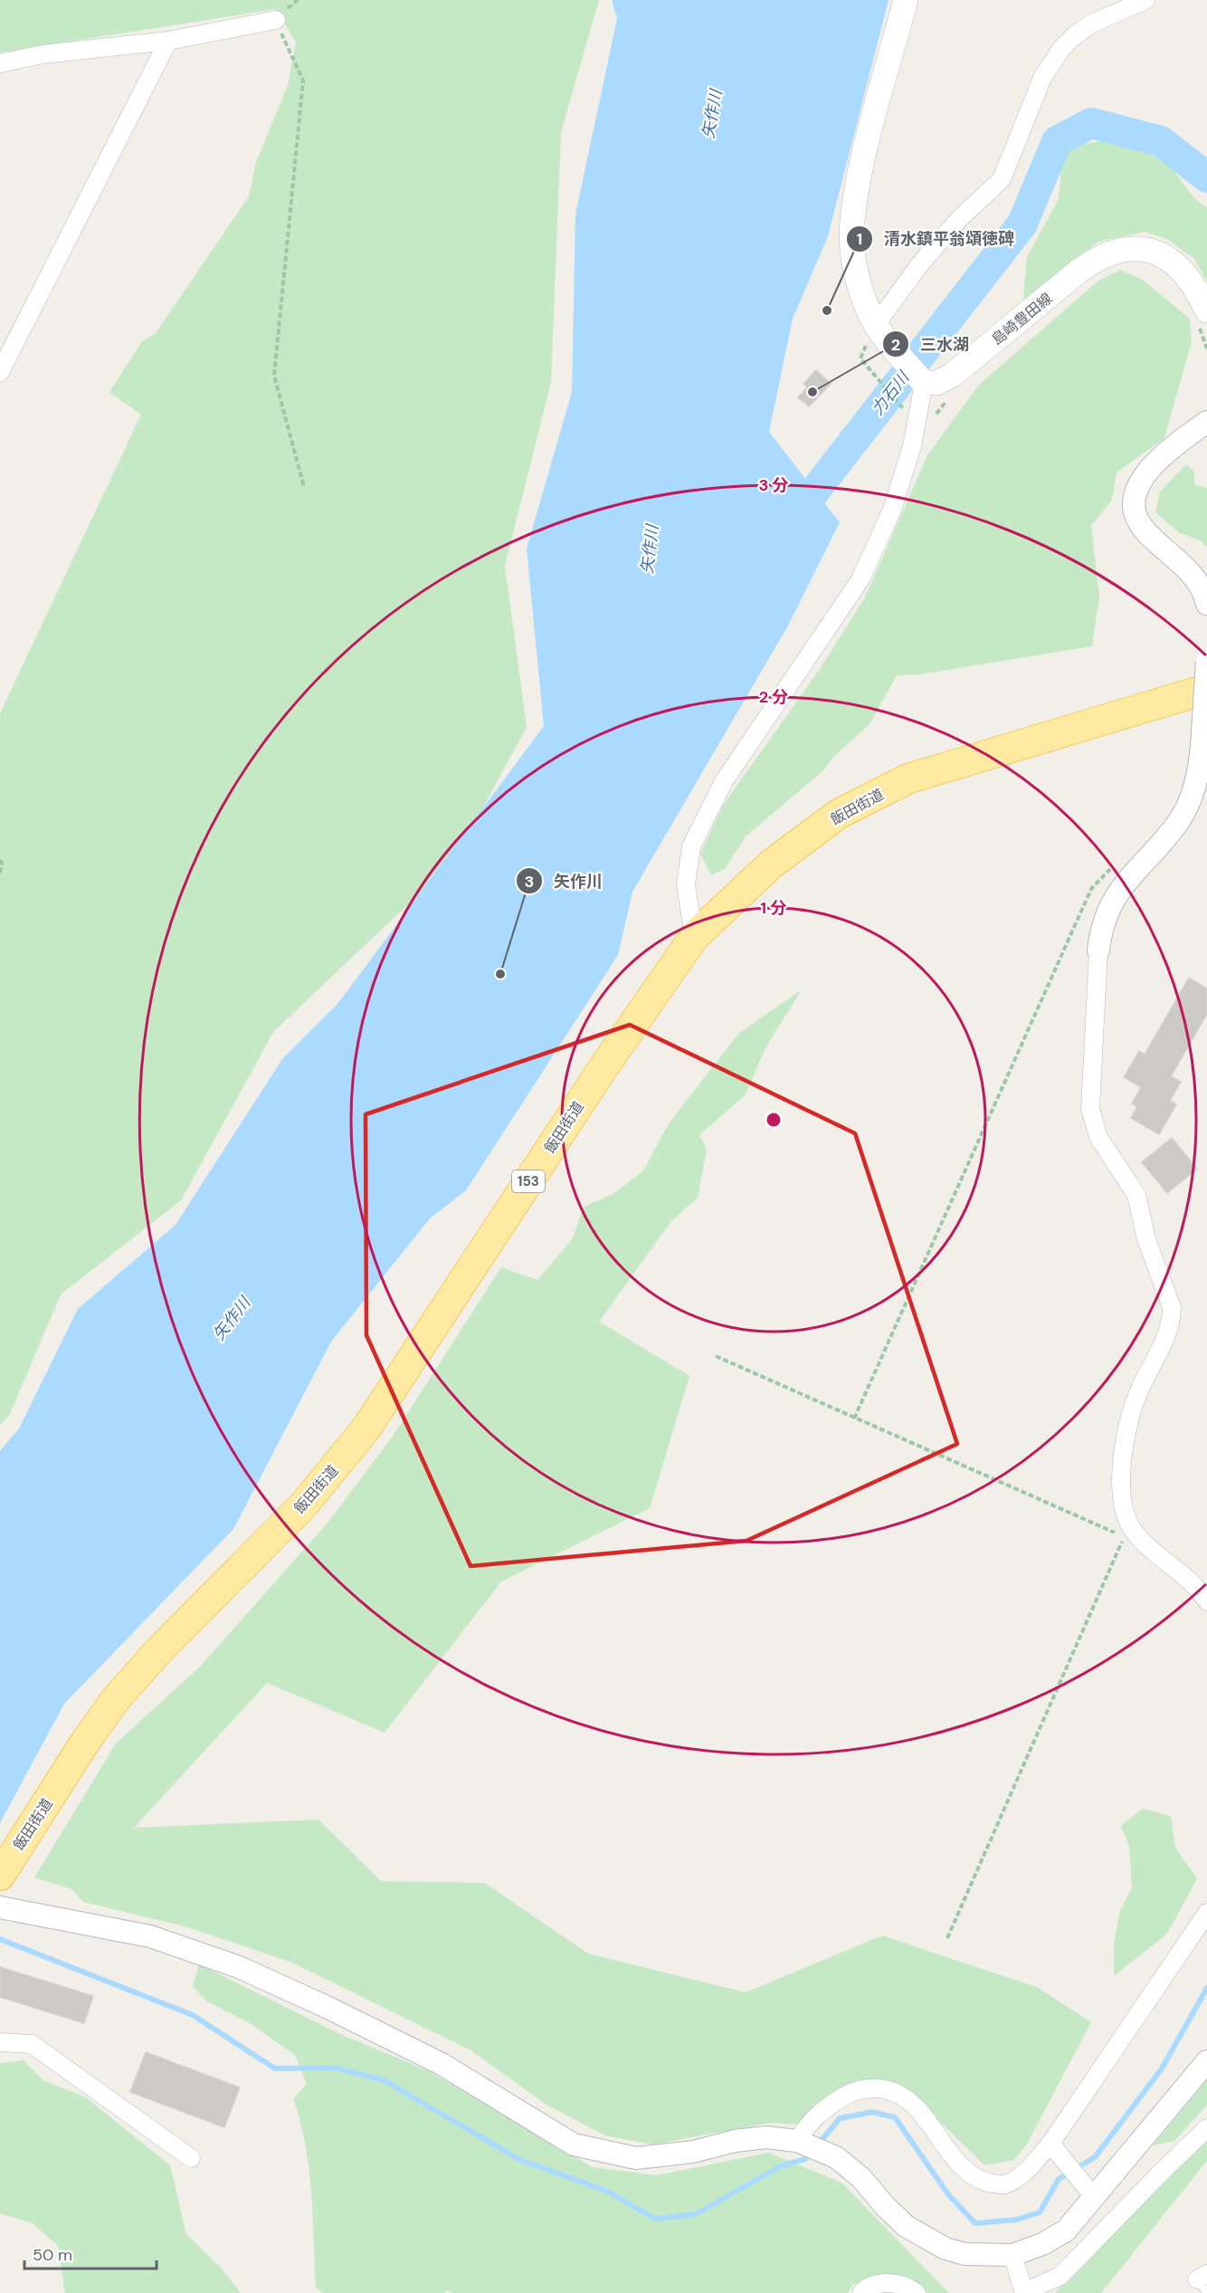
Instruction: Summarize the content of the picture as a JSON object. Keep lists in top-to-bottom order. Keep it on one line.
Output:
{"streets":{"highway":["飯田街道","153"],"main road":["島崎豊田線"]},"water":["矢作川","力石川"],"places":["清水鎮平翁頌徳碑","三水湖","矢作川"],"scale_bar":"50 m","rings":["3 分","2 分","1 分"]}
